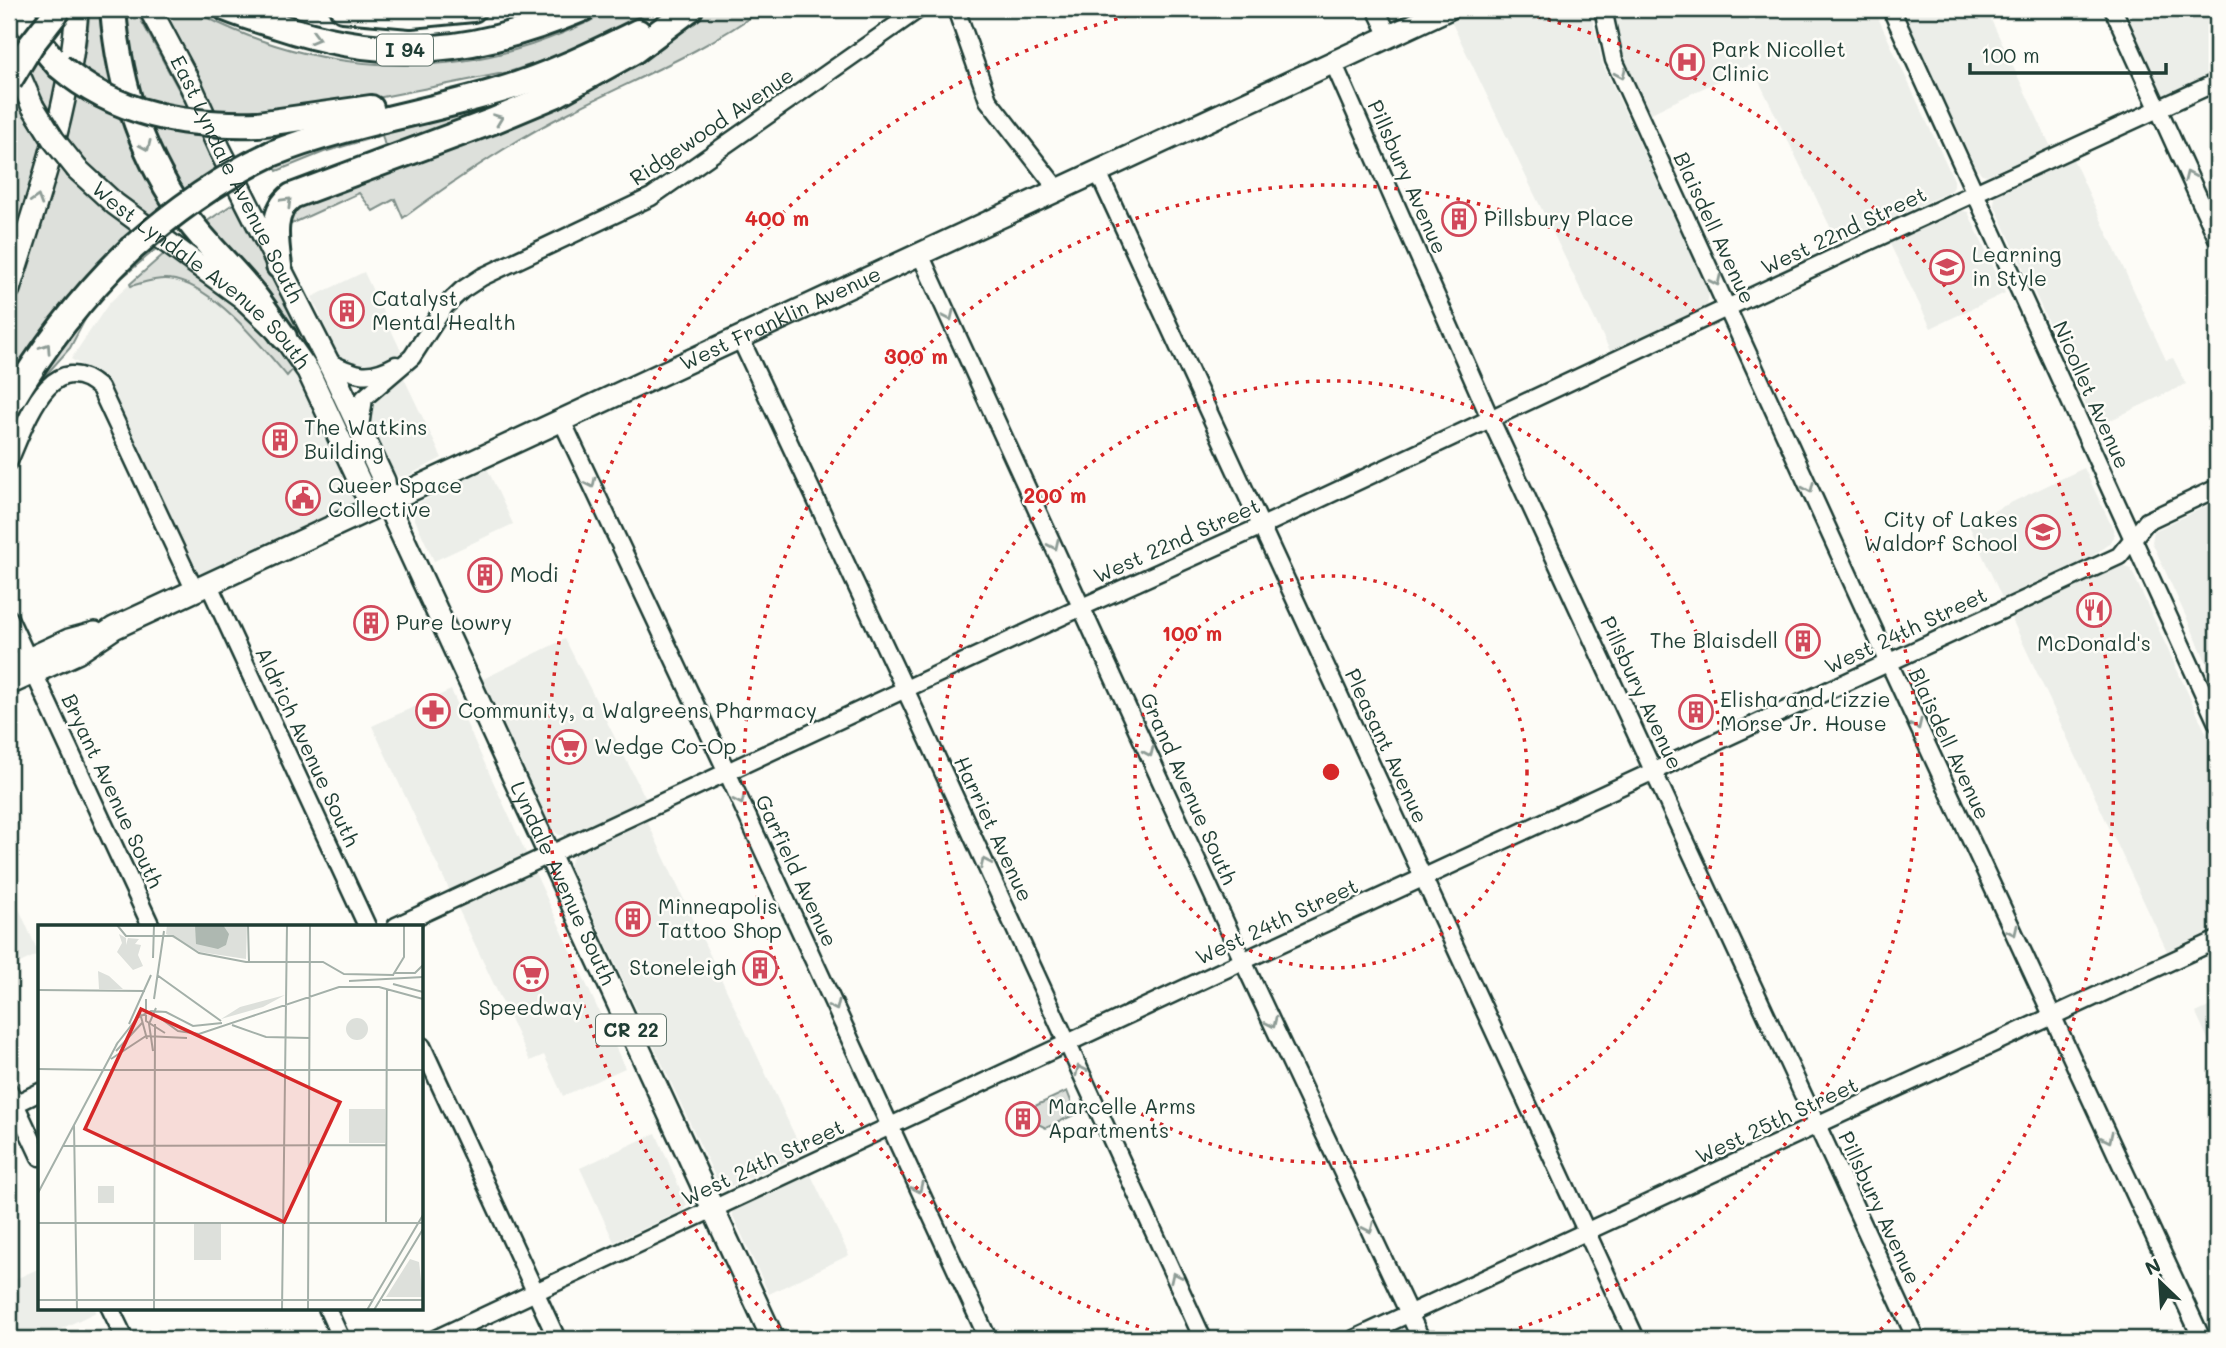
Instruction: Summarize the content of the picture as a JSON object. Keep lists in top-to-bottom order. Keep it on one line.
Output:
{"streets":{"highway":["I 94"],"main road":["East Lyndale Avenue South","West Lyndale Avenue South","West Franklin Avenue","Lyndale Avenue South","CR 22"],"street":["Ridgewood Avenue","Pillsbury Avenue","Blaisdell Avenue","West 22nd Street","Nicollet Avenue","West 24th Street","Pleasant Avenue","Aldrich Avenue South","Grand Avenue South","Bryant Avenue South","Harriet Avenue","Garfield Avenue","West 25th Street"]},"crossings":[["Ridgewood Avenue","East Lyndale Avenue South"],["Pillsbury Avenue","West 22nd Street"],["Pillsbury Avenue","West Franklin Avenue"],["Pillsbury Avenue","West 24th Street"],["Pillsbury Avenue","West 25th Street"],["East Lyndale Avenue South","West Lyndale Avenue South"],["East Lyndale Avenue South","West Franklin Avenue"],["East Lyndale Avenue South","Lyndale Avenue South"],["Blaisdell Avenue","West 22nd Street"],["Blaisdell Avenue","West 24th Street"],["Blaisdell Avenue","West 25th Street"],["West 22nd Street","Nicollet Avenue"],["West 22nd Street","Pleasant Avenue"],["West 22nd Street","Grand Avenue South"],["West 22nd Street","Harriet Avenue"],["West 22nd Street","Garfield Avenue"],["West 22nd Street","Lyndale Avenue South"],["West Lyndale Avenue South","West Franklin Avenue"],["West Lyndale Avenue South","Lyndale Avenue South"],["West Franklin Avenue","Pleasant Avenue"],["West Franklin Avenue","Aldrich Avenue South"],["West Franklin Avenue","Grand Avenue South"],["West Franklin Avenue","Bryant Avenue South"],["West Franklin Avenue","Harriet Avenue"],["West Franklin Avenue","Garfield Avenue"],["West Franklin Avenue","Lyndale Avenue South"],["Nicollet Avenue","West 24th Street"],["West 24th Street","Pleasant Avenue"],["West 24th Street","Grand Avenue South"],["West 24th Street","Harriet Avenue"],["West 24th Street","Garfield Avenue"],["West 24th Street","Lyndale Avenue South"],["Pleasant Avenue","West 25th Street"],["Grand Avenue South","West 25th Street"]],"one_way":["Blaisdell Avenue","Grand Avenue South","Harriet Avenue","Garfield Avenue"],"places":{"hospital":["Park Nicollet Clinic"],"building":["Pillsbury Place","Catalyst Mental Health","The Watkins Building","Modi","Pure Lowry","The Blaisdell","Elisha and Lizzie Morse Jr. House","Minneapolis Tattoo Shop","Stoneleigh","Marcelle Arms Apartments"],"school or university":["Learning in Style","City of Lakes Waldorf School"],"public building":["Queer Space Collective"],"restaurant":["McDonald's"],"pharmacy":["Community, a Walgreens Pharmacy"],"supermarket":["Wedge Co-Op","Speedway"]},"scale_bar":"100 m","north":"top left","rings":["400 m","300 m","200 m","100 m"]}
